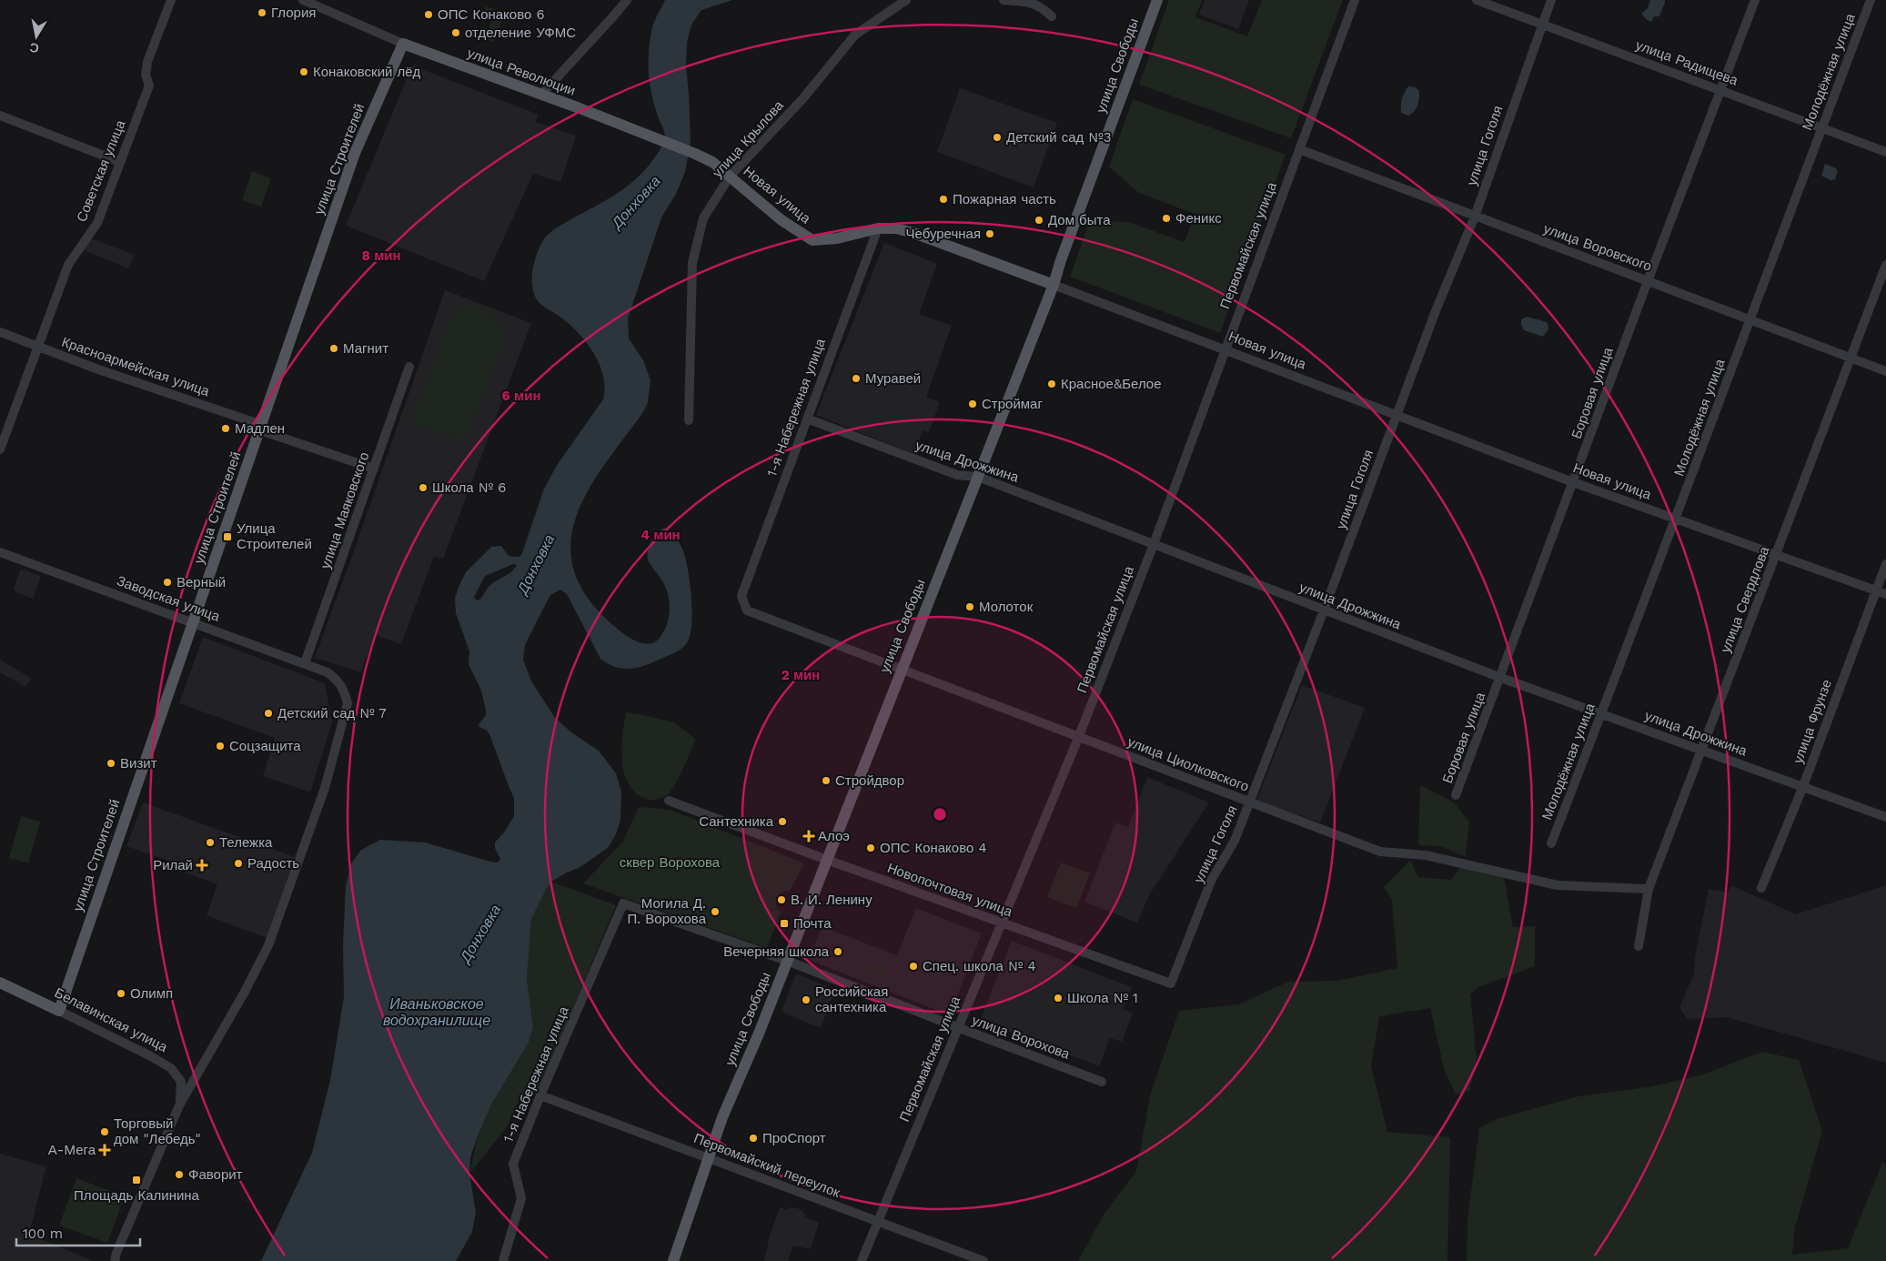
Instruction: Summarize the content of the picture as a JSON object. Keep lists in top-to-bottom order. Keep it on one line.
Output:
{"streets":{"main road":["улица Свободы","улица Революции","улица Строителей","Новая улица","Белавинская улица"],"street":["улица Радищева","Молодёжная улица","улица Крылова","улица Гоголя","Советская улица","Первомайская улица","улица Воровского","Красноармейская улица","Боровая улица","1-я Набережная улица","улица Дрожжина","улица Маяковского","Заводская улица","улица Свердлова","улица Фрунзе","улица Циолковского","Новопочтовая улица","улица Ворохова","Первомайский переулок"]},"crossings":[["улица Радищева","Молодёжная улица"],["улица Радищева","улица Гоголя"],["улица Радищева","Боровая улица"],["улица Свободы","Новая улица"],["улица Свободы","улица Дрожжина"],["улица Свободы","улица Циолковского"],["улица Свободы","Новопочтовая улица"],["улица Свободы","улица Ворохова"],["улица Свободы","Первомайский переулок"],["улица Революции","улица Строителей"],["улица Революции","Новая улица"],["Молодёжная улица","Новая улица"],["Молодёжная улица","улица Воровского"],["Молодёжная улица","улица Дрожжина"],["улица Крылова","Новая улица"],["улица Гоголя","Новая улица"],["улица Гоголя","улица Воровского"],["улица Гоголя","улица Дрожжина"],["улица Гоголя","улица Циолковского"],["улица Гоголя","Новопочтовая улица"],["улица Строителей","Красноармейская улица"],["улица Строителей","Заводская улица"],["улица Строителей","Белавинская улица"],["Советская улица","Красноармейская улица"],["Новая улица","Первомайская улица"],["Новая улица","Боровая улица"],["Новая улица","1-я Набережная улица"],["Новая улица","улица Свердлова"],["Новая улица","улица Фрунзе"],["Первомайская улица","улица Воровского"],["Первомайская улица","улица Дрожжина"],["Первомайская улица","улица Циолковского"],["Первомайская улица","Новопочтовая улица"],["Первомайская улица","улица Ворохова"],["Первомайская улица","Первомайский переулок"],["улица Воровского","Боровая улица"],["улица Воровского","улица Свердлова"],["Красноармейская улица","улица Маяковского"],["Боровая улица","улица Дрожжина"],["1-я Набережная улица","улица Дрожжина"],["1-я Набережная улица","улица Циолковского"],["1-я Набережная улица","улица Ворохова"],["1-я Набережная улица","Первомайский переулок"],["улица Дрожжина","улица Свердлова"],["улица Дрожжина","улица Фрунзе"],["улица Маяковского","Заводская улица"],["Заводская улица","Белавинская улица"],["улица Свердлова","улица Циолковского"]],"water":["Донховка","Иваньковское водохранилище"],"parks":["сквер Ворохова"],"places":{"other":["Глория","ОПС Конаково 6","отделение УФМС","Конаковский лёд","Детский сад №3","Пожарная часть","Феникс","Дом быта","Чебуречная","Магнит","Муравей","Красное&Белое","Строймаг","Мадлен","Школа № 6","Верный","Молоток","Детский сад № 7","Соцзащита","Визит","Стройдвор","Сантехника","Тележка","ОПС Конаково 4","Радость","В. И. Ленину","Могила Д. П. Ворохова","Вечерняя школа","Спец. школа № 4","Олимп","Школа № 1","Российская сантехника","Торговый дом \"Лебедь\"","ПроСпорт","Фаворит"],"transit":["Улица Строителей","Почта","Площадь Калинина"],"health":["Алоэ","Рилай","А-Мега"]},"scale_bar":"100 m","north":"bottom","rings":["8 мин","6 мин","4 мин","2 мин"]}
